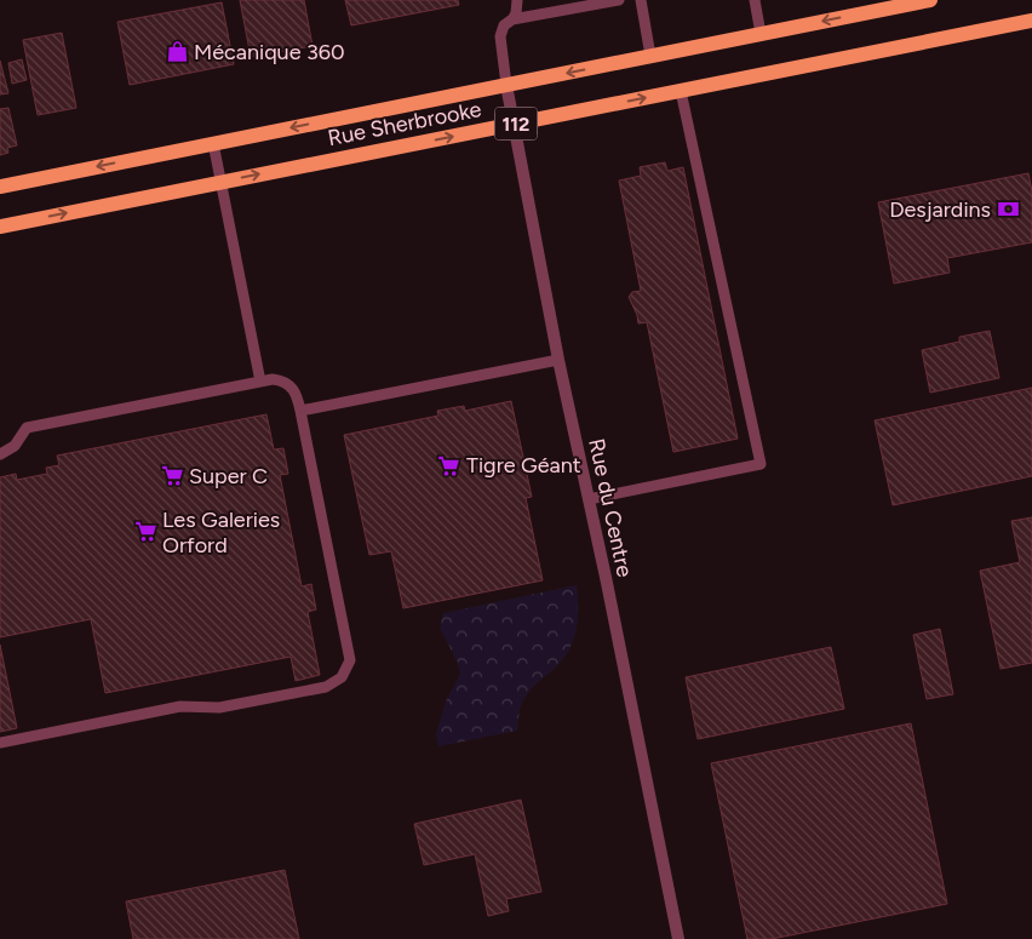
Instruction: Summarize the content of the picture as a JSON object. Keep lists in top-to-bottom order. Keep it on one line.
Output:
{"streets":{"main road":["Rue Sherbrooke","112"],"street":["Rue du Centre"]},"crossings":[["Rue Sherbrooke","Rue du Centre"]],"places":{"shop":["Mécanique 360"],"bank":["Desjardins"],"supermarket":["Tigre Géant","Super C","Les Galeries Orford"]}}
